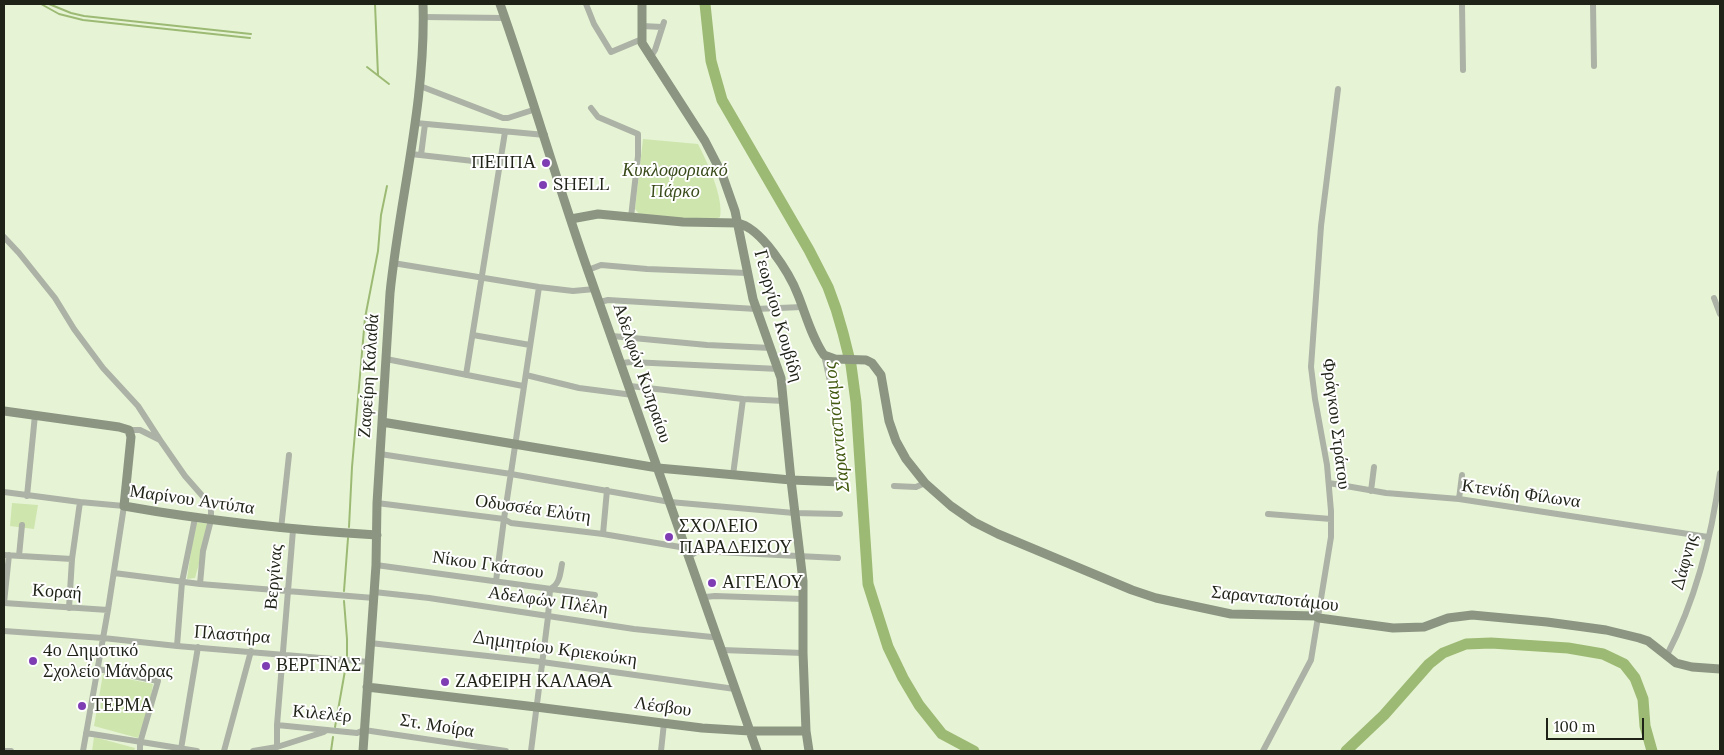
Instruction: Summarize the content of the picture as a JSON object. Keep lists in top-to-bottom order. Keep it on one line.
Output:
{"streets":{"street":["Γεωργίου Κουβίδη","Αδελφών Κυπραίου","Ζαφείρη Καλαθά","Φράγκου Στράτου","Κτενίδη Φίλωνα","Μαρίνου Αντύπα","Οδυσσέα Ελύτη","Δάφνης","Νίκου Γκάτσου","Βεργίνας","Κοραή","Σαρανταποτάμου","Αδελφών Πλέλη","Πλαστήρα","Δημητρίου Κριεκούκη","Λέσβου","Κιλελέρ","Στ. Μοίρα"]},"crossings":[["Γεωργίου Κουβίδη","Λέσβου"],["Αδελφών Κυπραίου","Οδυσσέα Ελύτη"],["Αδελφών Κυπραίου","Αδελφών Πλέλη"],["Αδελφών Κυπραίου","Δημητρίου Κριεκούκη"],["Αδελφών Κυπραίου","Λέσβου"],["Ζαφείρη Καλαθά","Μαρίνου Αντύπα"],["Ζαφείρη Καλαθά","Οδυσσέα Ελύτη"],["Ζαφείρη Καλαθά","Νίκου Γκάτσου"],["Ζαφείρη Καλαθά","Αδελφών Πλέλη"],["Ζαφείρη Καλαθά","Πλαστήρα"],["Ζαφείρη Καλαθά","Δημητρίου Κριεκούκη"],["Ζαφείρη Καλαθά","Λέσβου"],["Ζαφείρη Καλαθά","Κιλελέρ"],["Ζαφείρη Καλαθά","Στ. Μοίρα"],["Φράγκου Στράτου","Κτενίδη Φίλωνα"],["Φράγκου Στράτου","Σαρανταποτάμου"],["Κτενίδη Φίλωνα","Δάφνης"],["Μαρίνου Αντύπα","Βεργίνας"],["Δάφνης","Σαρανταποτάμου"],["Βεργίνας","Αδελφών Πλέλη"],["Βεργίνας","Πλαστήρα"],["Βεργίνας","Κιλελέρ"],["Κιλελέρ","Στ. Μοίρα"]],"water":["Σαρανταπόταμος"],"parks":["Κυκλοφοριακό Πάρκο"],"places":["ΠΕΠΠΑ","SHELL","ΣΧΟΛΕΙΟ ΠΑΡΑΔΕΙΣΟΥ","ΑΓΓΕΛΟΥ","4ο Δημοτικό Σχολείο Μάνδρας","ΒΕΡΓΙΝΑΣ","ΖΑΦΕΙΡΗ ΚΑΛΑΘΑ","ΤΕΡΜΑ"],"scale_bar":"100 m"}
